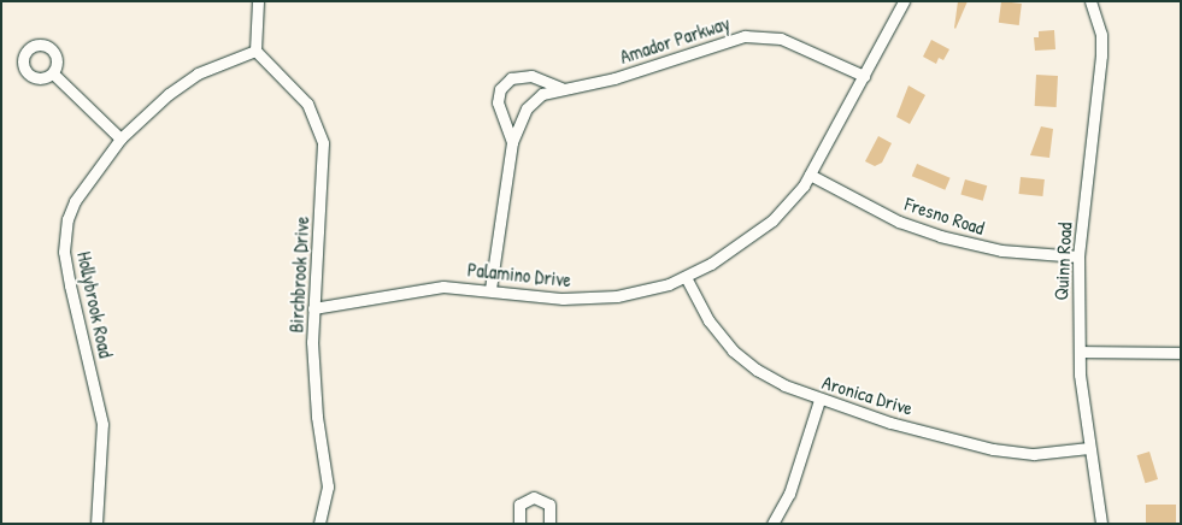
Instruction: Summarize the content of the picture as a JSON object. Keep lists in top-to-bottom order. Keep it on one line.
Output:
{"streets":{"street":["Amador Parkway","Fresno Road","Quinn Road","Birchbrook Drive","Palamino Drive","Hollybrook Road","Aronica Drive"]},"crossings":[["Amador Parkway","Palamino Drive"],["Fresno Road","Quinn Road"],["Fresno Road","Palamino Drive"],["Quinn Road","Aronica Drive"],["Birchbrook Drive","Palamino Drive"],["Birchbrook Drive","Hollybrook Road"],["Palamino Drive","Aronica Drive"]]}
